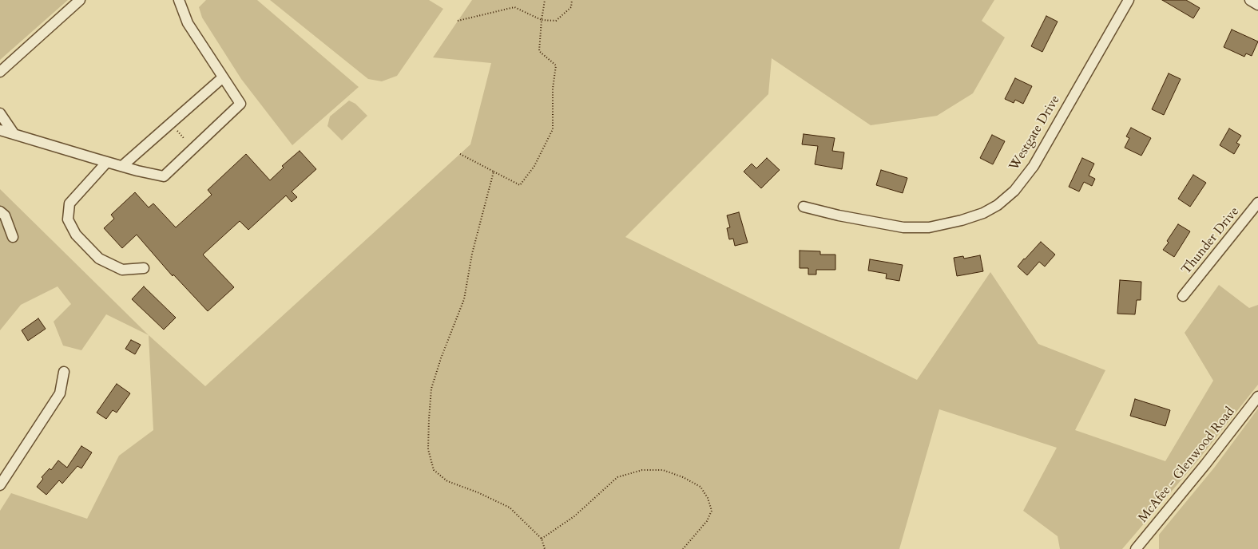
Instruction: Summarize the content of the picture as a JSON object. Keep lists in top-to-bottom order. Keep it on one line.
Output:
{"streets":{"street":["Westgate Drive","Thunder Drive","McAfee - Glenwood Road"]}}
